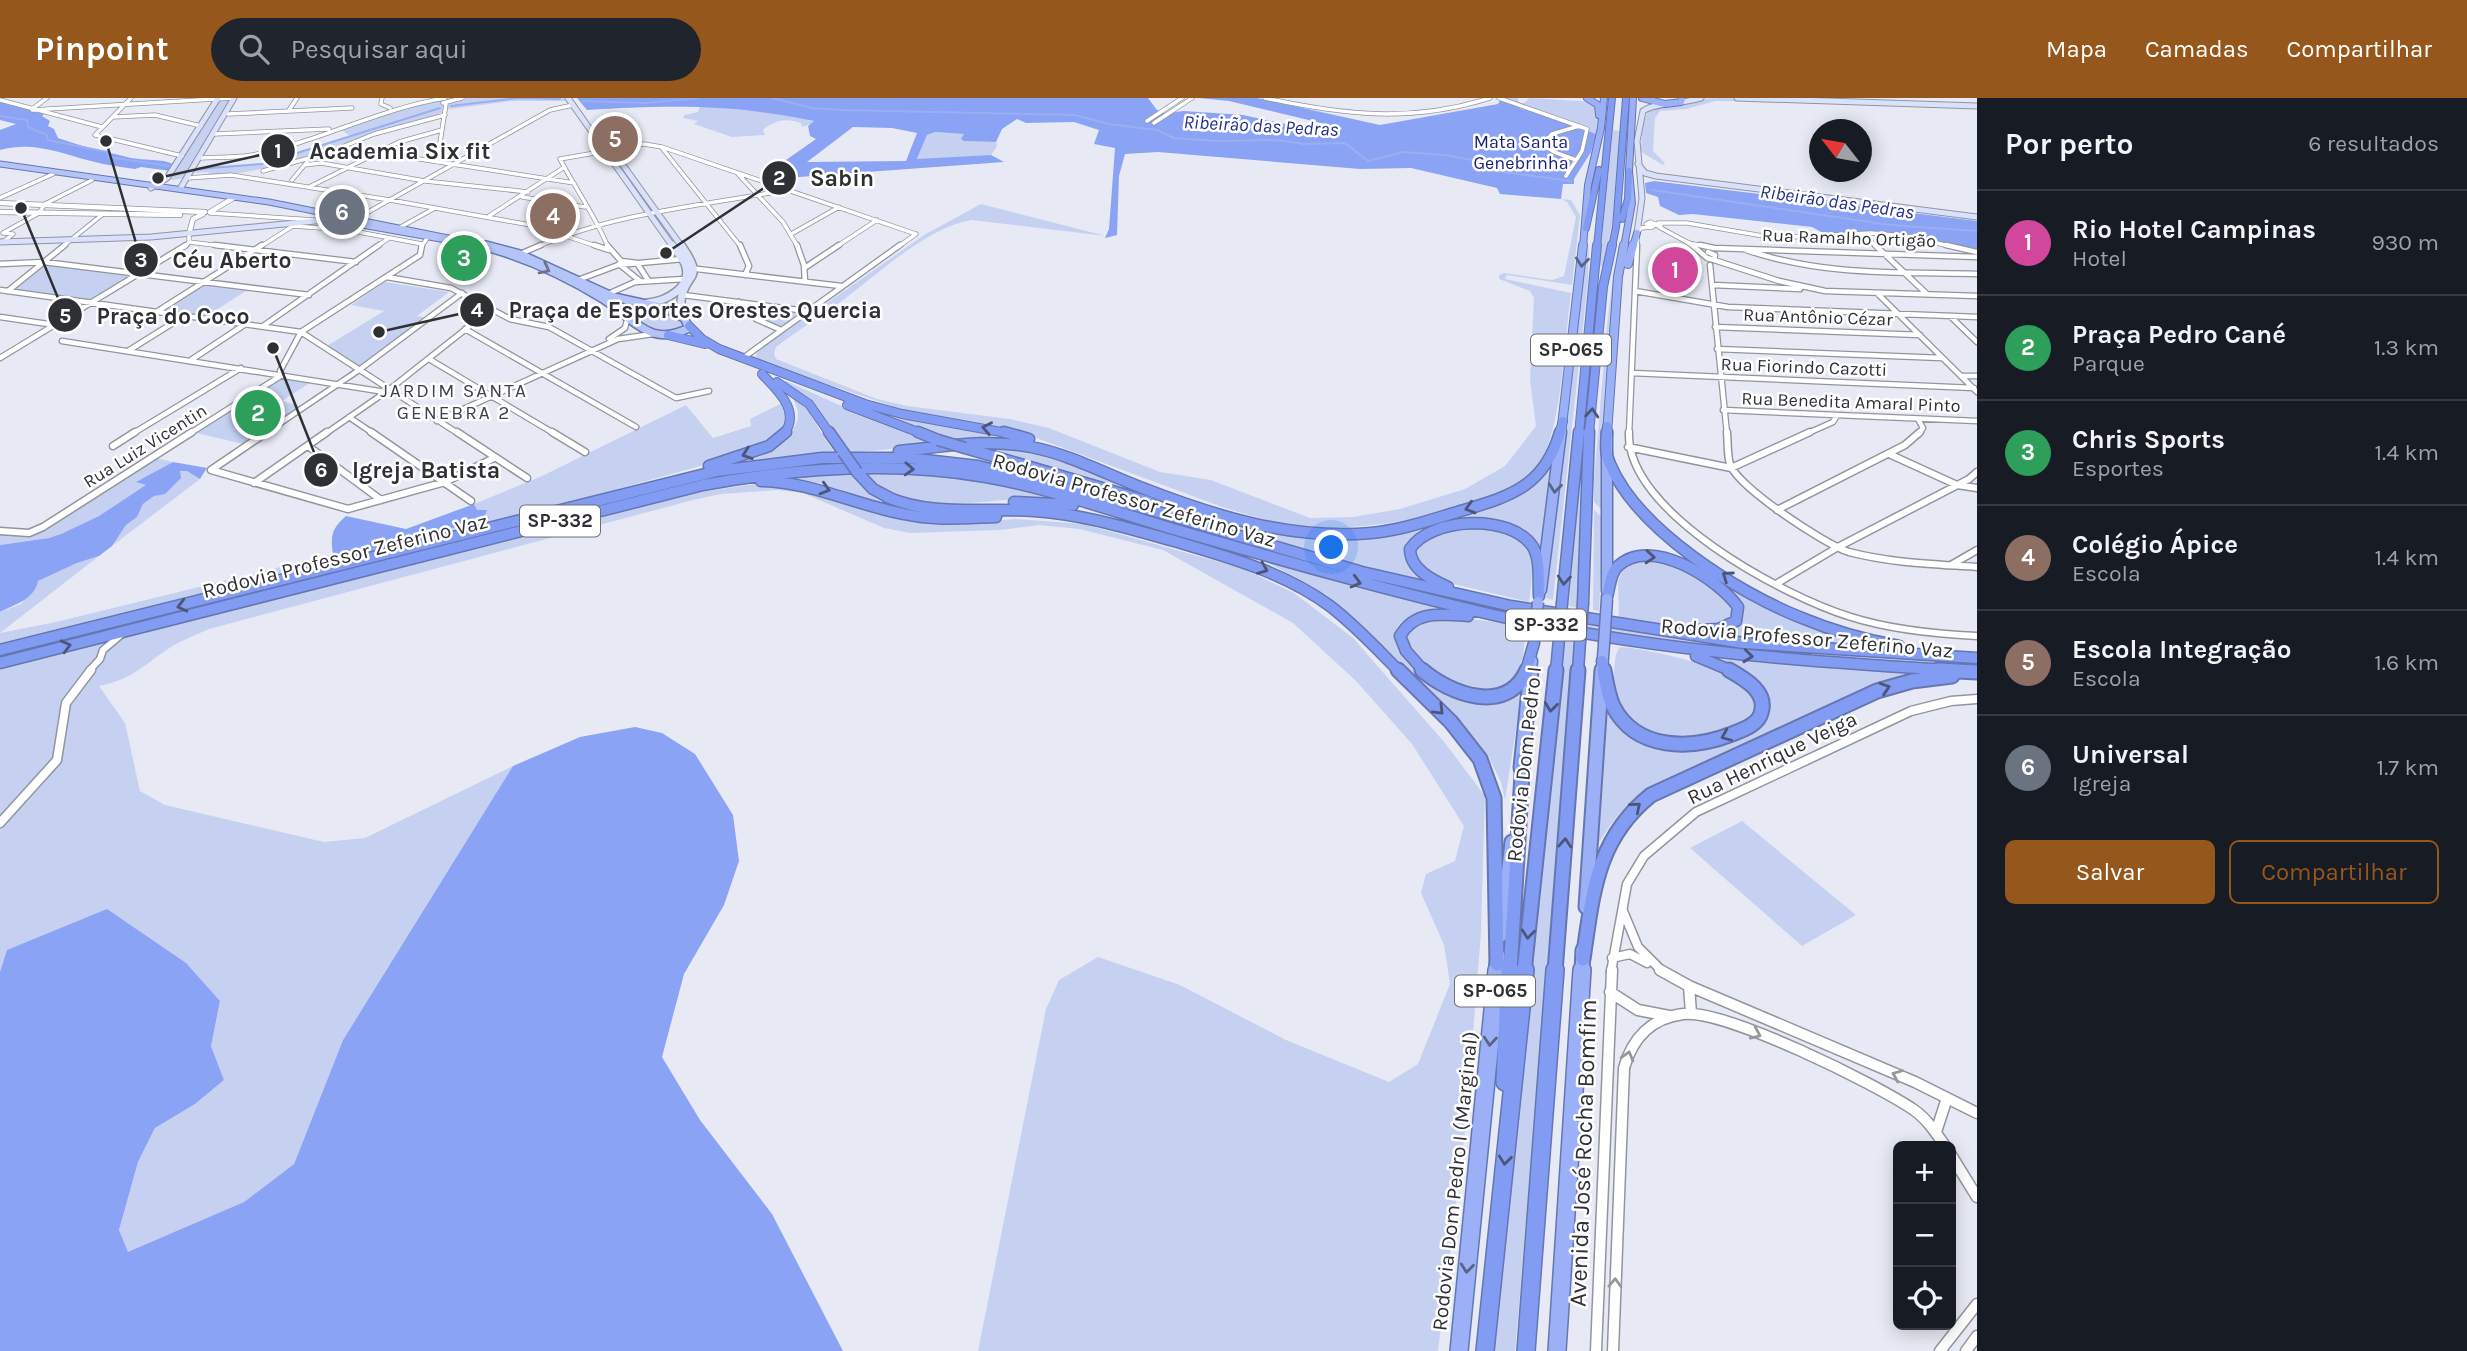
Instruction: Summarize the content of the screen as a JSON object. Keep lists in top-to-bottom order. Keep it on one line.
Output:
{"streets":{"highway":["SP-065","Rodovia Professor Zeferino Vaz","SP-332","Rodovia Dom Pedro I","Rodovia Dom Pedro I (Marginal)"],"street":["Rua Ramalho Ortigão","Rua Antônio Cézar","Rua Fiorindo Cazotti","Rua Benedita Amaral Pinto","Rua Luiz Vicentin","Rua Henrique Veiga","Avenida José Rocha Bomfim"]},"crossings":[["Rodovia Professor Zeferino Vaz","Rodovia Dom Pedro I"],["Rua Henrique Veiga","Avenida José Rocha Bomfim"]],"districts":["JARDIM SANTA GENEBRA 2"],"water":["Ribeirão das Pedras"],"parks":["Mata Santa Genebrinha"],"places":["Céu Aberto","Academia Six fit","Praça do Coco","Sabin","Praça de Esportes Orestes Quercia","Igreja Batista"],"north":"top left","page":{"header":"Pinpoint","search":"Pesquisar aqui","nav":["Mapa","Camadas","Compartilhar"],"heading":["Por perto","6 resultados"],"pins":["5","6","4","3","1","2"],"list":[{"mark":"1","name":"Rio Hotel Campinas","note":"Hotel","value":"930 m"},{"mark":"2","name":"Praça Pedro Cané","note":"Parque","value":"1.3 km"},{"mark":"3","name":"Chris Sports","note":"Esportes","value":"1.4 km"},{"mark":"4","name":"Colégio Ápice","note":"Escola","value":"1.4 km"},{"mark":"5","name":"Escola Integração","note":"Escola","value":"1.6 km"},{"mark":"6","name":"Universal","note":"Igreja","value":"1.7 km"}],"buttons":["Salvar","Compartilhar"],"map_buttons":["+","−"]}}
